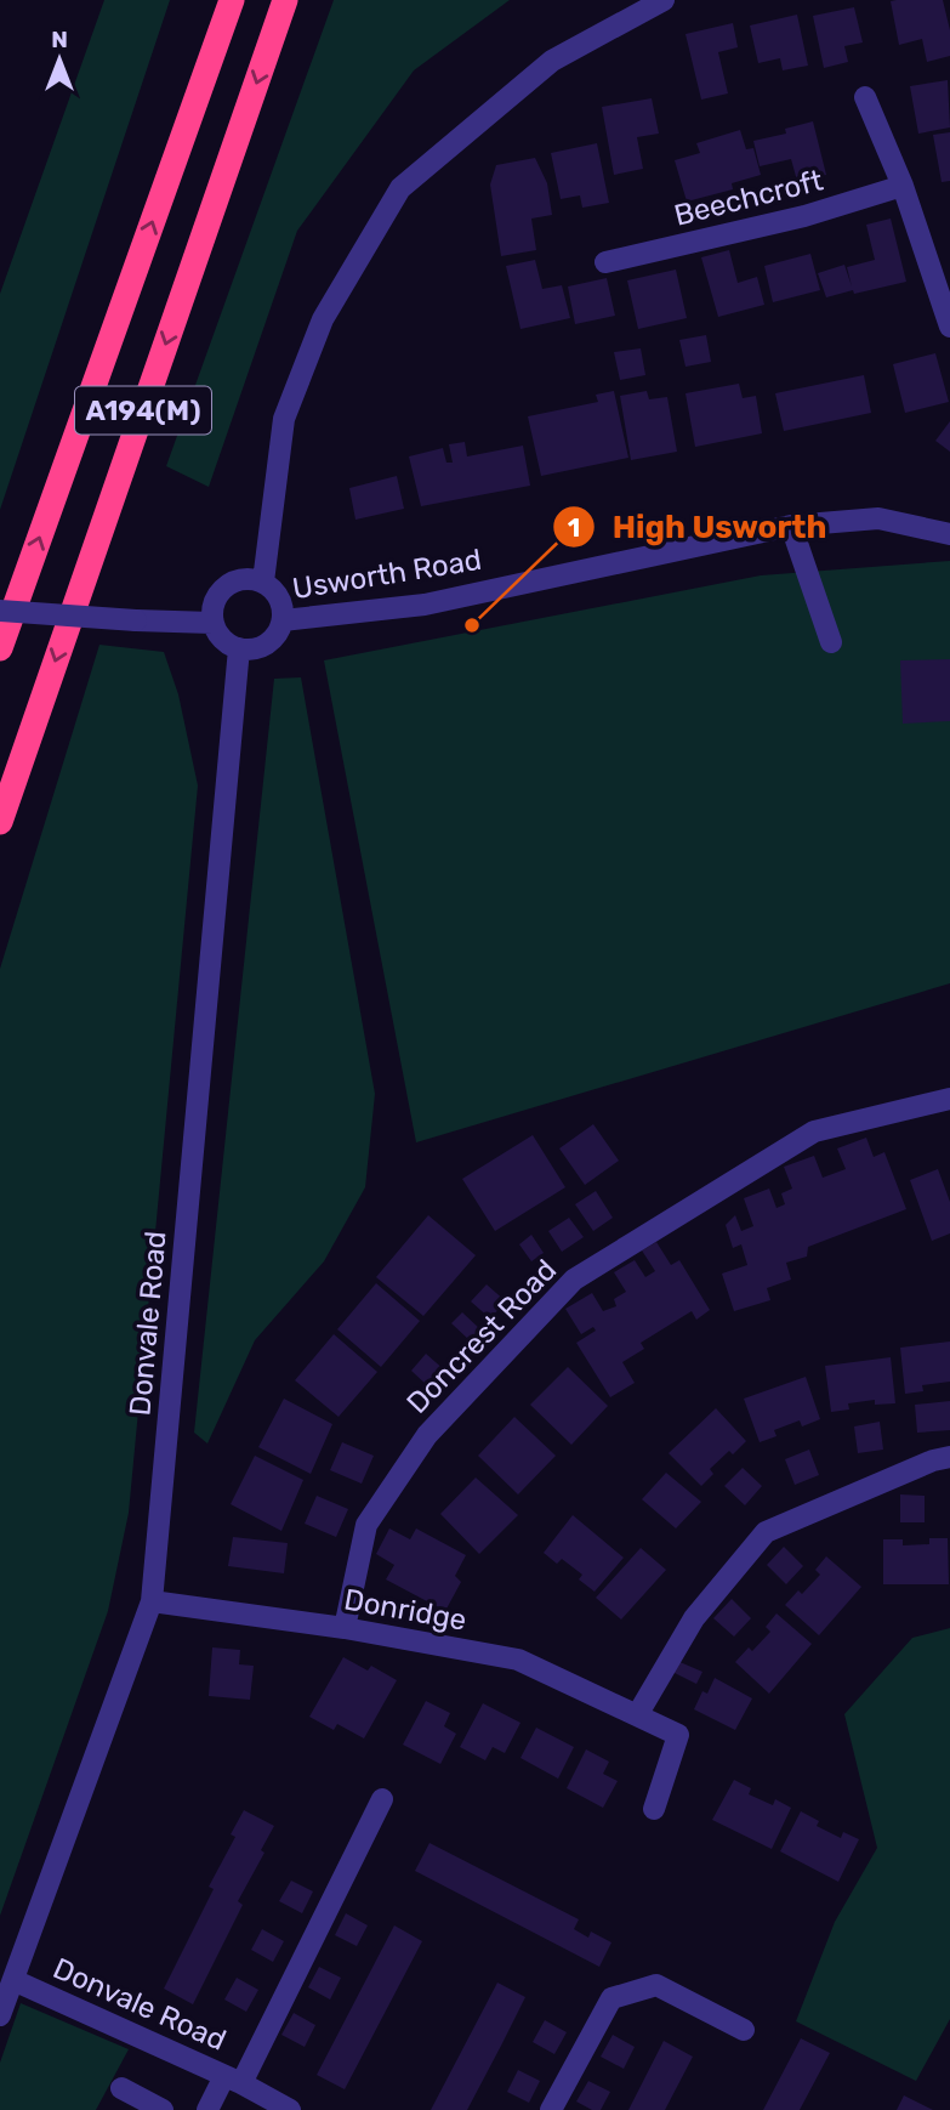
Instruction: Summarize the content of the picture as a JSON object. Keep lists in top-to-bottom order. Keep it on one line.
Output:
{"streets":{"highway":["A194(M)"],"street":["Beechcroft","Usworth Road","Donvale Road","Doncrest Road","Donridge"]},"crossings":[["Usworth Road","Donvale Road"],["Donvale Road","Donridge"],["Doncrest Road","Donridge"]],"places":["High Usworth"],"north":"top"}
